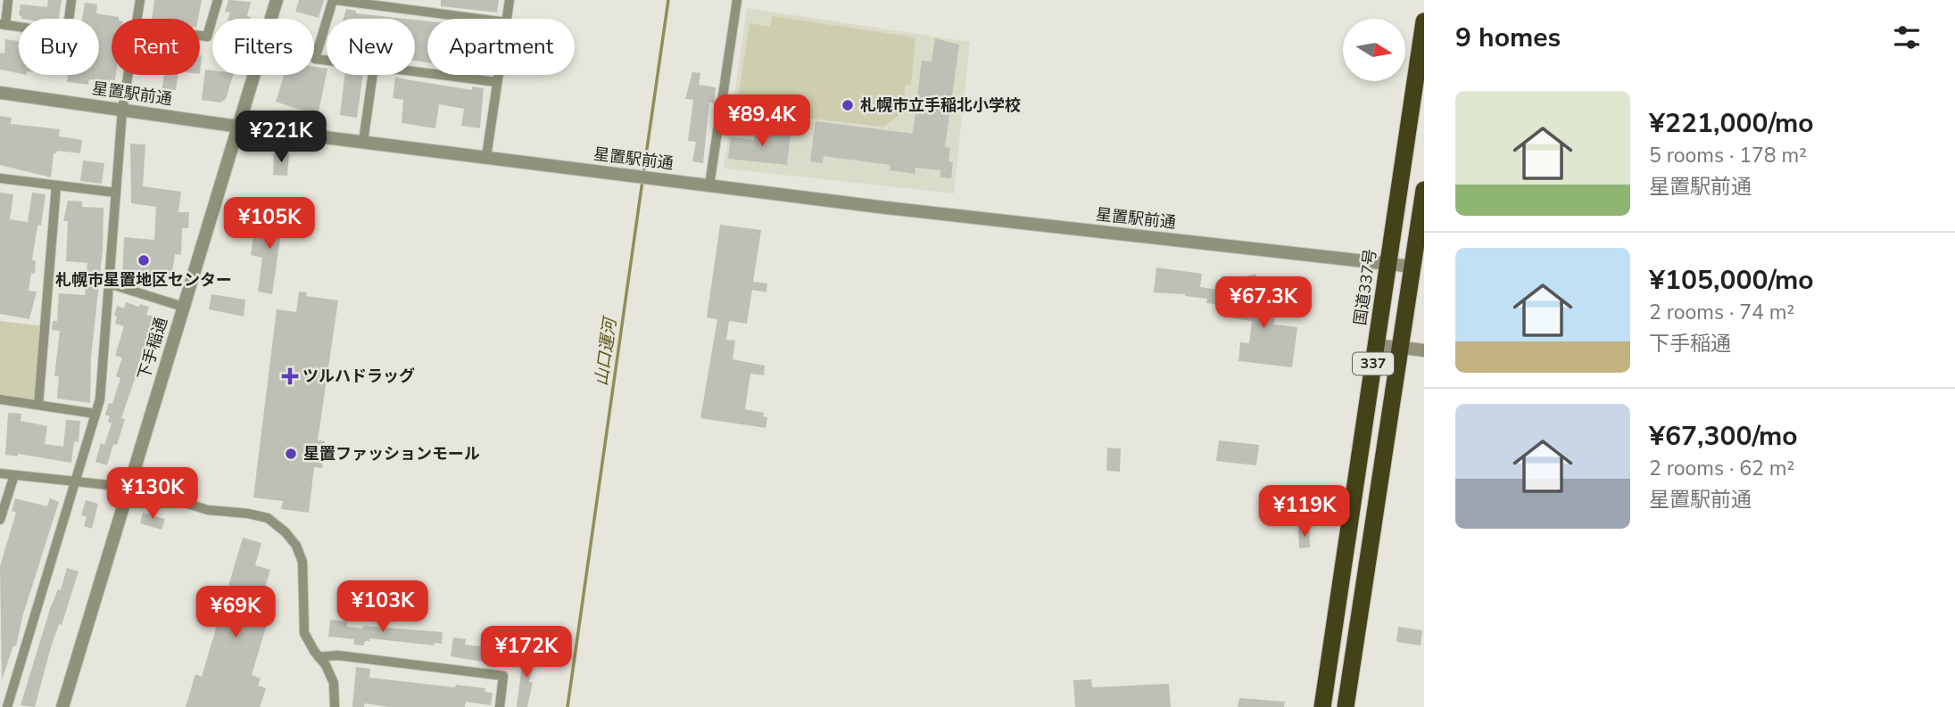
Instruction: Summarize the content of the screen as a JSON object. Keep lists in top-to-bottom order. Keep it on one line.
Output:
{"streets":{"highway":["国道337号","337"],"street":["星置駅前通","下手稲通"]},"crossings":[["星置駅前通","国道337号"],["星置駅前通","下手稲通"],["星置駅前通","337"]],"water":["山口運河"],"places":{"other":["札幌市立手稲北小学校","札幌市星置地区センター","星置ファッションモール"],"health":["ツルハドラッグ"]},"north":"right","page":{"heading":"9 homes","chip":["Buy","Rent","Filters","New","Apartment"],"list":[{"name":"¥221,000/mo","note":"5 rooms · 178 m² · 星置駅前通"},{"name":"¥105,000/mo","note":"2 rooms · 74 m² · 下手稲通"},{"name":"¥67,300/mo","note":"2 rooms · 62 m² · 星置駅前通"}],"price":["¥89.4K","¥221K","¥105K","¥67.3K","¥130K","¥119K","¥103K","¥69K","¥172K"]}}
